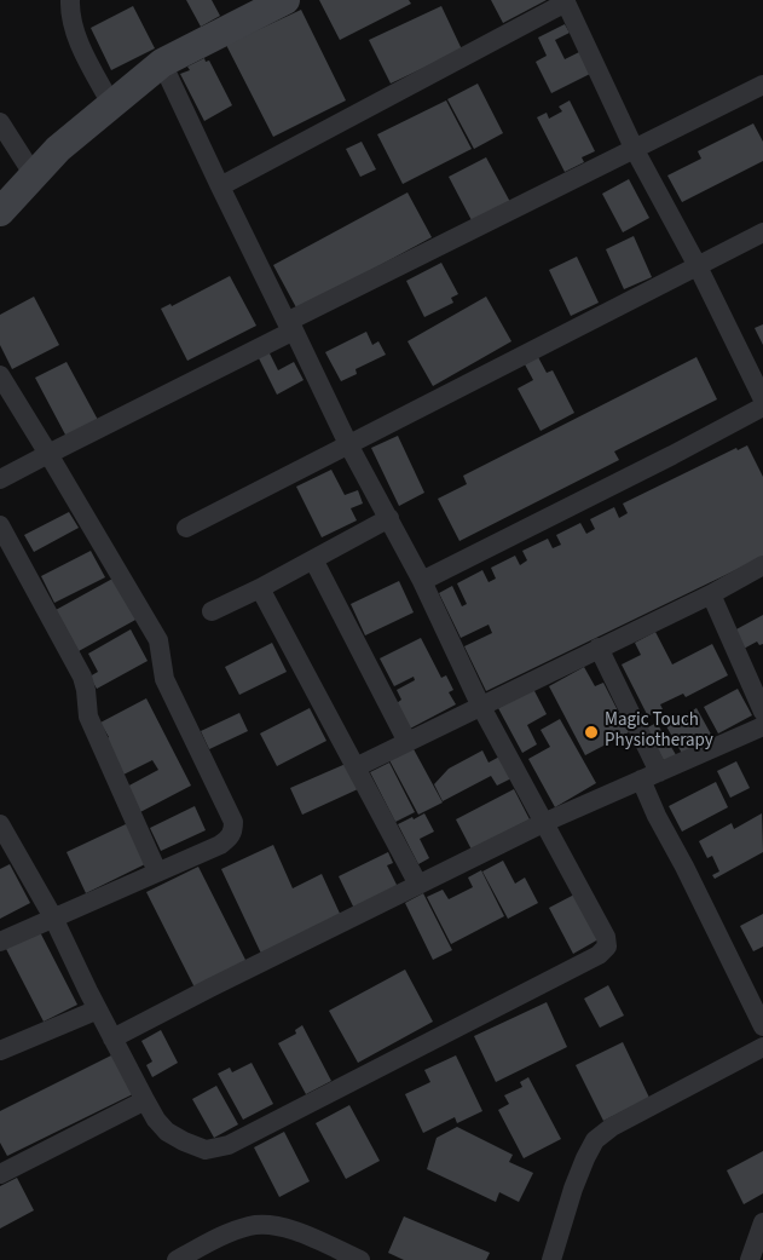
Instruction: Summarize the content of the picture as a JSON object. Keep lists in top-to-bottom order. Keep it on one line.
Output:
{"places":["Magic Touch Physiotherapy"]}
